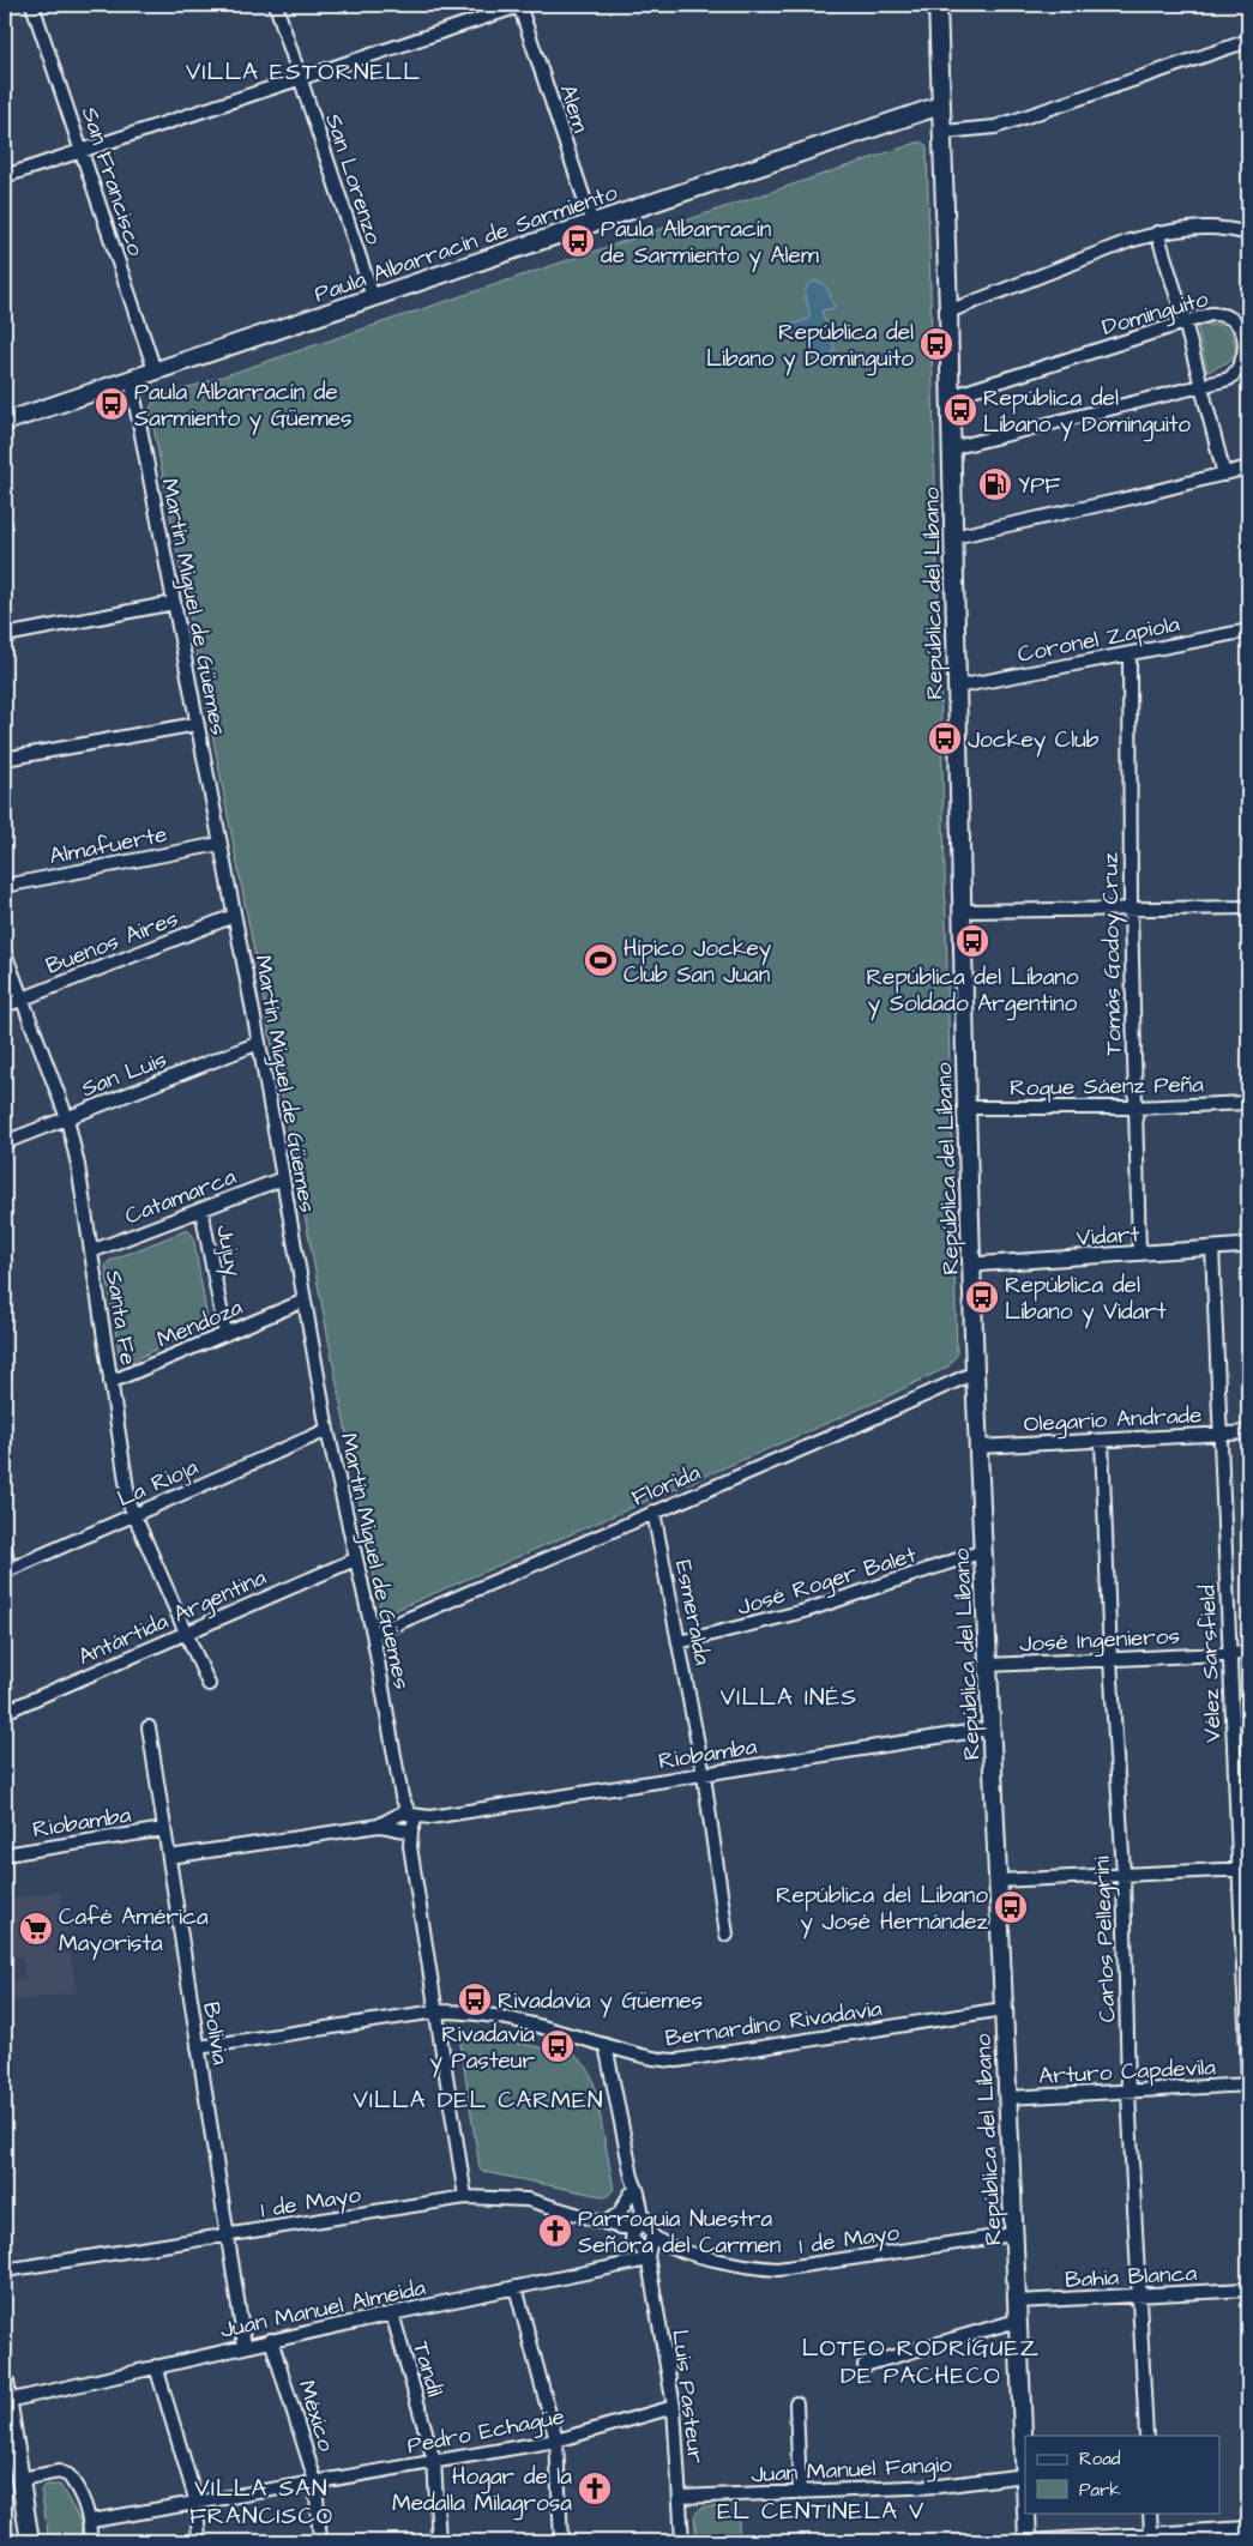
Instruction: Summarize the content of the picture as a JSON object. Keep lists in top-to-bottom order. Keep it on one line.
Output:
{"streets":{"main road":["Paula Albarracín de Sarmiento","República del Líbano"],"street":["Alem","San Lorenzo","San Francisco","Dominguito","Martín Miguel de Güemes","Coronel Zapiola","Almafuerte","Buenos Aires","Tomás Godoy Cruz","San Luis","Roque Sáenz Peña","Catamarca","Vidart","Jujuy","Santa Fe","Mendoza","Olegario Andrade","La Rioja","Florida","José Roger Balet","Esmeralda","Antártida Argentina","José Ingenieros","Vélez Sarsfield","Riobamba","Carlos Pellegrini","Bernardino Rivadavia","Bolivia","Arturo Capdevila","1 de Mayo","Bahia Blanca","Juan Manuel Almeida","Tandil","Luis Pasteur","México","Pedro Echagüe","Juan Manuel Fangio"]},"crossings":[["Alem","Paula Albarracín de Sarmiento"],["San Lorenzo","Paula Albarracín de Sarmiento"],["San Francisco","Paula Albarracín de Sarmiento"],["Paula Albarracín de Sarmiento","República del Líbano"],["Paula Albarracín de Sarmiento","Martín Miguel de Güemes"],["Dominguito","República del Líbano"],["República del Líbano","Coronel Zapiola"],["República del Líbano","Roque Sáenz Peña"],["República del Líbano","Vidart"],["República del Líbano","Olegario Andrade"],["República del Líbano","Florida"],["República del Líbano","José Roger Balet"],["República del Líbano","José Ingenieros"],["República del Líbano","Riobamba"],["República del Líbano","Bernardino Rivadavia"],["República del Líbano","Arturo Capdevila"],["República del Líbano","1 de Mayo"],["República del Líbano","Bahia Blanca"],["República del Líbano","Juan Manuel Fangio"],["Martín Miguel de Güemes","Almafuerte"],["Martín Miguel de Güemes","Buenos Aires"],["Martín Miguel de Güemes","San Luis"],["Martín Miguel de Güemes","Catamarca"],["Martín Miguel de Güemes","Mendoza"],["Martín Miguel de Güemes","La Rioja"],["Martín Miguel de Güemes","Florida"],["Martín Miguel de Güemes","Antártida Argentina"],["Martín Miguel de Güemes","Riobamba"],["Martín Miguel de Güemes","Bernardino Rivadavia"],["Martín Miguel de Güemes","1 de Mayo"],["Coronel Zapiola","Tomás Godoy Cruz"],["Buenos Aires","Santa Fe"],["Tomás Godoy Cruz","Roque Sáenz Peña"],["Tomás Godoy Cruz","Vidart"],["San Luis","Santa Fe"],["Catamarca","Jujuy"],["Catamarca","Santa Fe"],["Vidart","Vélez Sarsfield"],["Jujuy","Mendoza"],["Santa Fe","Mendoza"],["Santa Fe","La Rioja"],["Santa Fe","Antártida Argentina"],["Olegario Andrade","Vélez Sarsfield"],["Olegario Andrade","Carlos Pellegrini"],["Florida","Esmeralda"],["José Roger Balet","Esmeralda"],["Esmeralda","Riobamba"],["José Ingenieros","Vélez Sarsfield"],["José Ingenieros","Carlos Pellegrini"],["Riobamba","Bolivia"],["Carlos Pellegrini","Arturo Capdevila"],["Carlos Pellegrini","Bahia Blanca"],["Bernardino Rivadavia","Bolivia"],["Bernardino Rivadavia","Luis Pasteur"],["Bolivia","1 de Mayo"],["Bolivia","Juan Manuel Almeida"],["1 de Mayo","Juan Manuel Almeida"],["1 de Mayo","Luis Pasteur"],["Juan Manuel Almeida","Tandil"],["Juan Manuel Almeida","Luis Pasteur"],["Juan Manuel Almeida","México"],["Tandil","Pedro Echagüe"],["Luis Pasteur","Pedro Echagüe"],["Luis Pasteur","Juan Manuel Fangio"],["México","Pedro Echagüe"]],"districts":["VILLA ESTORNELL","VILLA INÉS","VILLA DEL CARMEN","LOTEO RODRÍGUEZ DE PACHECO","VILLA SAN FRANCISCO","EL CENTINELA V"],"places":{"bus stop":["Paula Albarracín de Sarmiento y Alem","República del Libano y Dominguito","Paula Albarracín de Sarmiento y Güemes","República del Líbano y Dominguito","Jockey Club","República del Líbano y Soldado Argentino","República del Líbano y Vidart","República del Líbano y José Hernández","Rivadavia y Güemes","Rivadavia y Pasteur"],"fuel station":["YPF"],"sports":["Hípico Jockey Club San Juan"],"supermarket":["Café América Mayorista"],"church":["Parroquia Nuestra Señora del Carmen","Hogar de la Medalla Milagrosa"]},"legend":["Road","Park"]}
